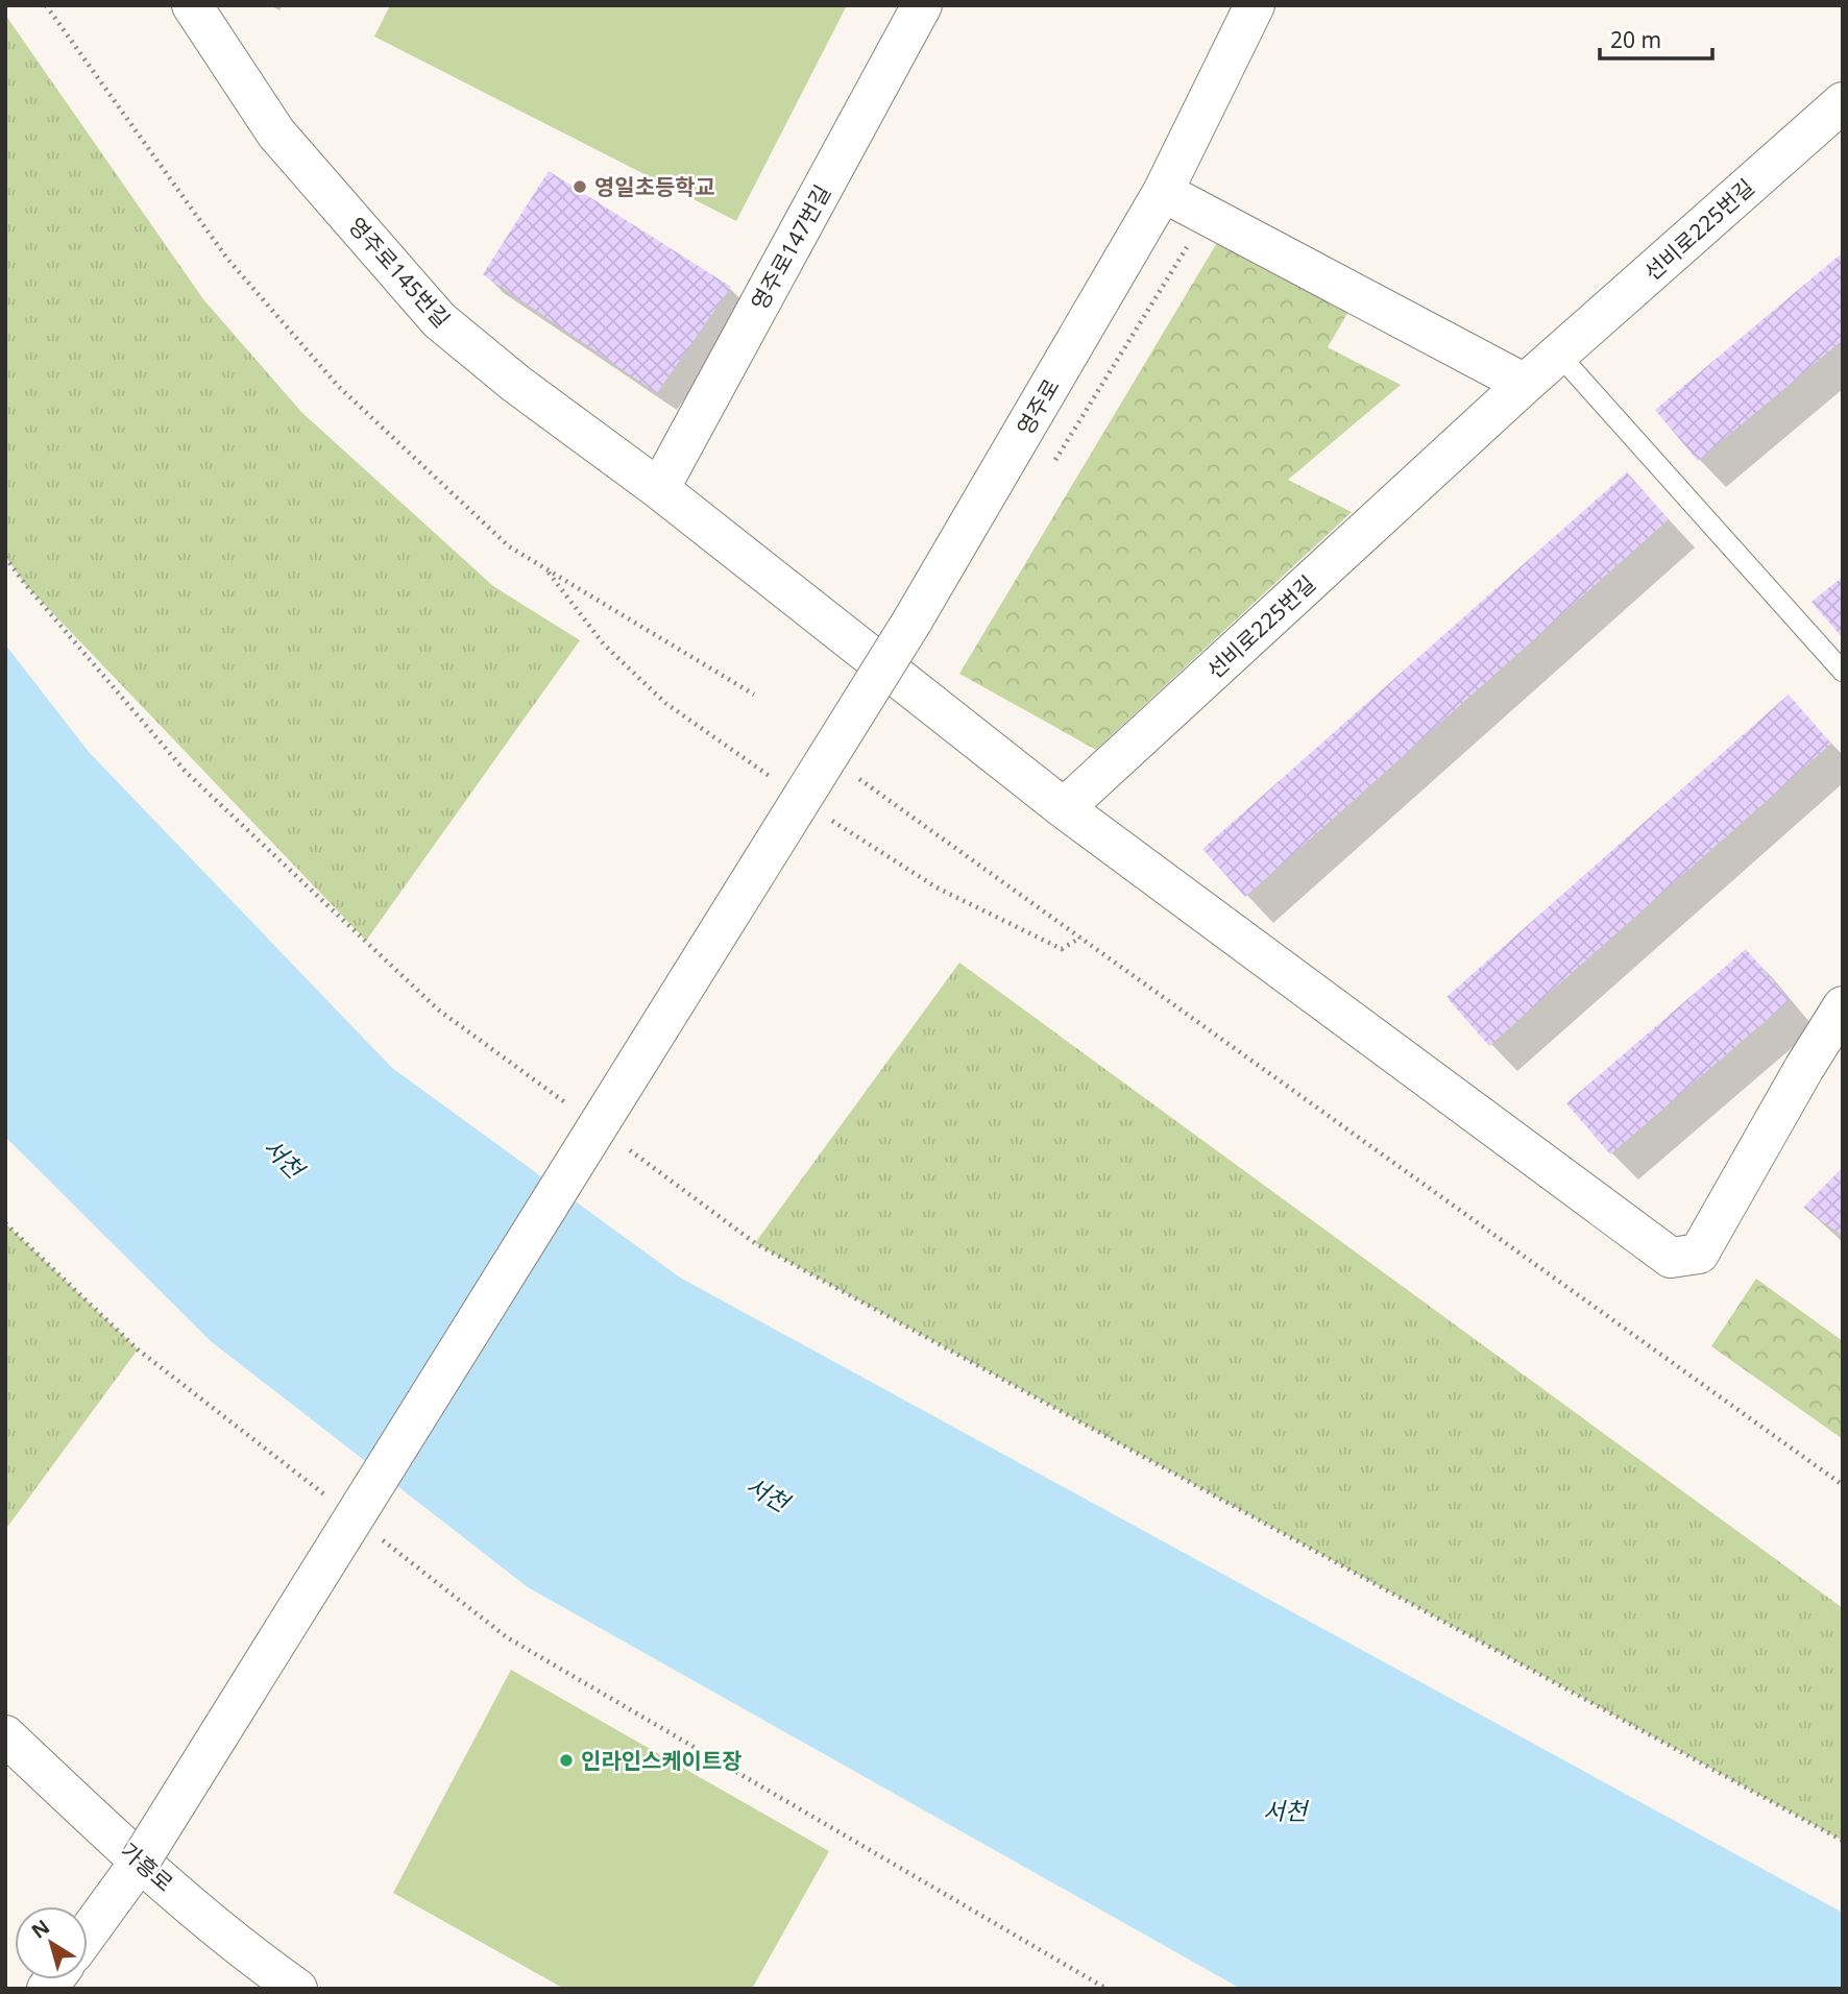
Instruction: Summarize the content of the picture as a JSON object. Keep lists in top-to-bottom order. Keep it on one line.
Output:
{"streets":{"street":["선비로225번길","영주로147번길","영주로145번길","영주로","가흥로"]},"crossings":[["영주로147번길","영주로145번길"],["영주로","가흥로"]],"water":["서천"],"places":["영일초등학교","인라인스케이트장"],"scale_bar":"20 m","north":"top left"}
